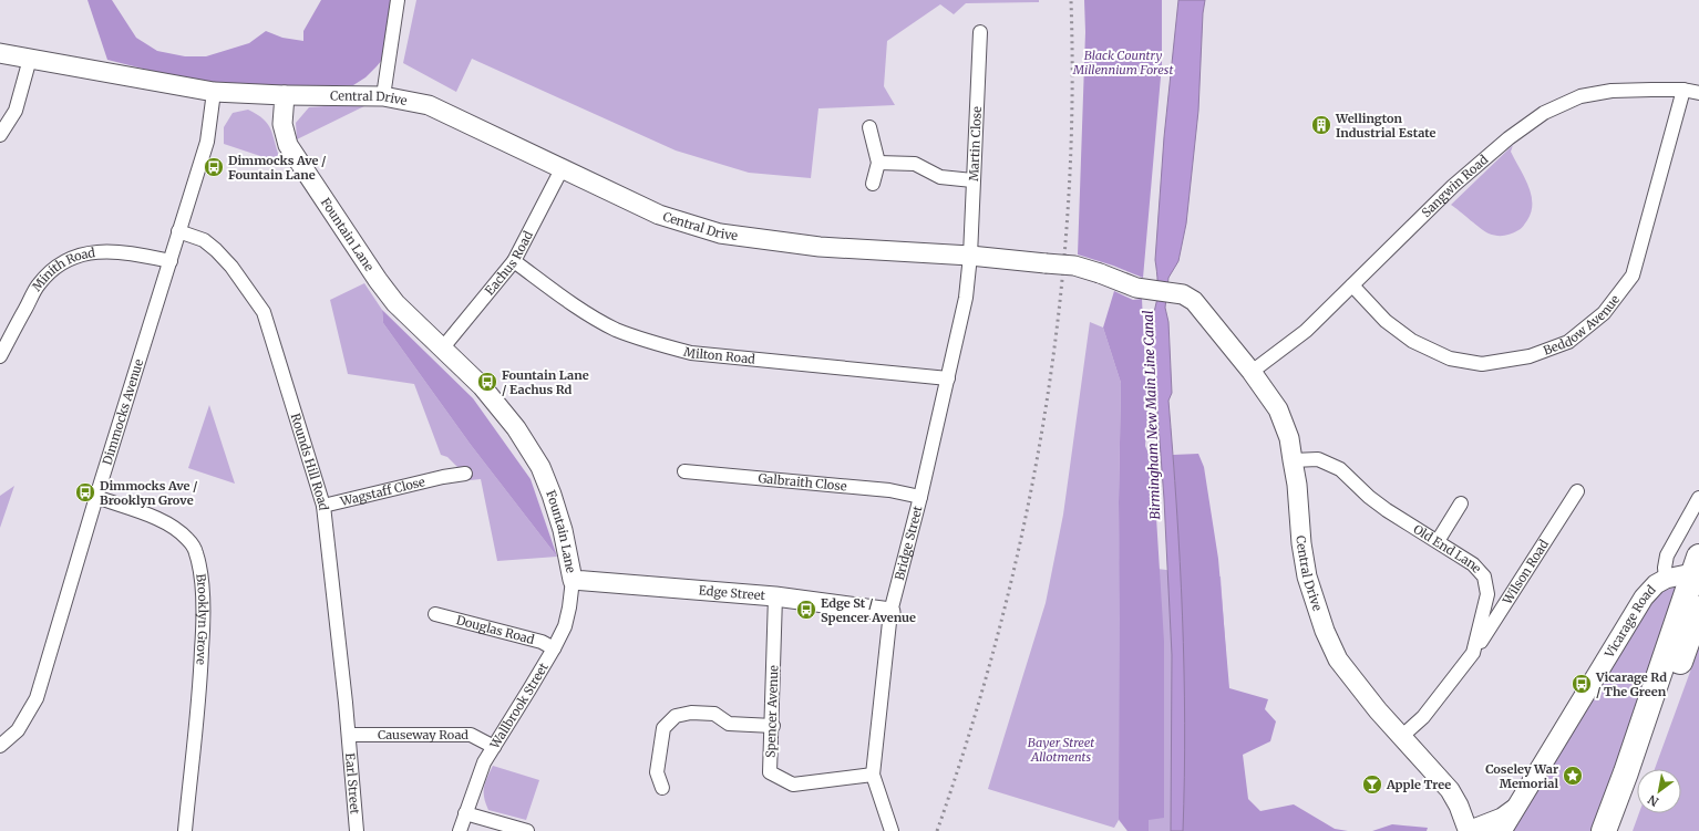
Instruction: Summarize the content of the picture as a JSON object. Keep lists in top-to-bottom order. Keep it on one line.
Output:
{"streets":{"street":["Central Drive","Martin Close","Sangwin Road","Fountain Lane","Eachus Road","Minith Road","Beddow Avenue","Milton Road","Dimmocks Avenue","Rounds Hill Road","Galbraith Close","Wagstaff Close","Bridge Street","Old End Lane","Wilson Road","Edge Street","Brooklyn Grove","Vicarage Road","Douglas Road","Wallbrook Street","Spencer Avenue","Causeway Road","Earl Street"]},"crossings":[["Central Drive","Martin Close"],["Central Drive","Sangwin Road"],["Central Drive","Fountain Lane"],["Central Drive","Eachus Road"],["Central Drive","Bridge Street"],["Central Drive","Old End Lane"],["Central Drive","Vicarage Road"],["Martin Close","Bridge Street"],["Sangwin Road","Beddow Avenue"],["Fountain Lane","Eachus Road"],["Fountain Lane","Edge Street"],["Fountain Lane","Wallbrook Street"],["Eachus Road","Milton Road"],["Minith Road","Dimmocks Avenue"],["Milton Road","Bridge Street"],["Dimmocks Avenue","Rounds Hill Road"],["Dimmocks Avenue","Brooklyn Grove"],["Rounds Hill Road","Wagstaff Close"],["Rounds Hill Road","Causeway Road"],["Rounds Hill Road","Earl Street"],["Galbraith Close","Bridge Street"],["Bridge Street","Edge Street"],["Bridge Street","Spencer Avenue"],["Old End Lane","Wilson Road"],["Edge Street","Wallbrook Street"],["Edge Street","Spencer Avenue"],["Douglas Road","Wallbrook Street"],["Wallbrook Street","Causeway Road"],["Causeway Road","Earl Street"]],"water":["Birmingham New Main Line Canal"],"parks":["Black Country Millennium Forest","Bayer Street Allotments"],"places":{"building":["Wellington Industrial Estate"],"bus stop":["Dimmocks Ave / Fountain Lane","Fountain Lane / Eachus Rd","Dimmocks Ave / Brooklyn Grove","Edge St / Spencer Avenue","Vicarage Rd / The Green"],"place":["Coseley War Memorial"],"bar":["Apple Tree"]},"north":"bottom left"}
